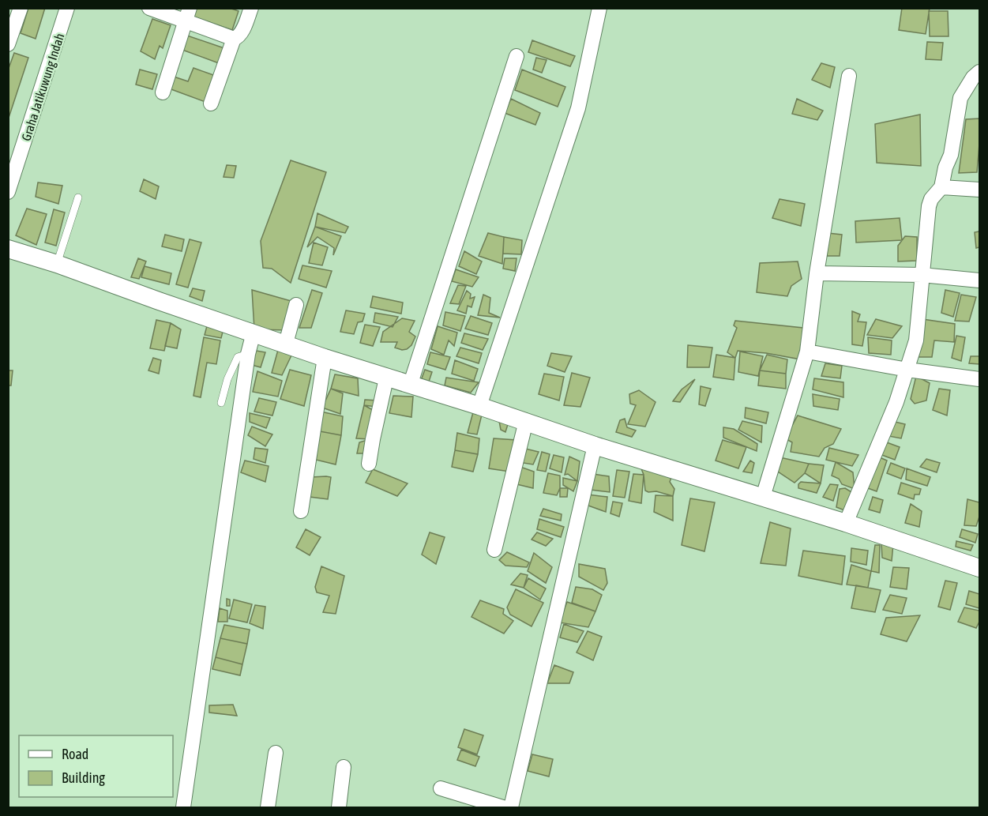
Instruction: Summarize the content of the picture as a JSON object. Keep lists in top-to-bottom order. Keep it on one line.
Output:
{"streets":{"street":["Graha Jatikuwung Indah"]},"legend":["Road","Building"]}
